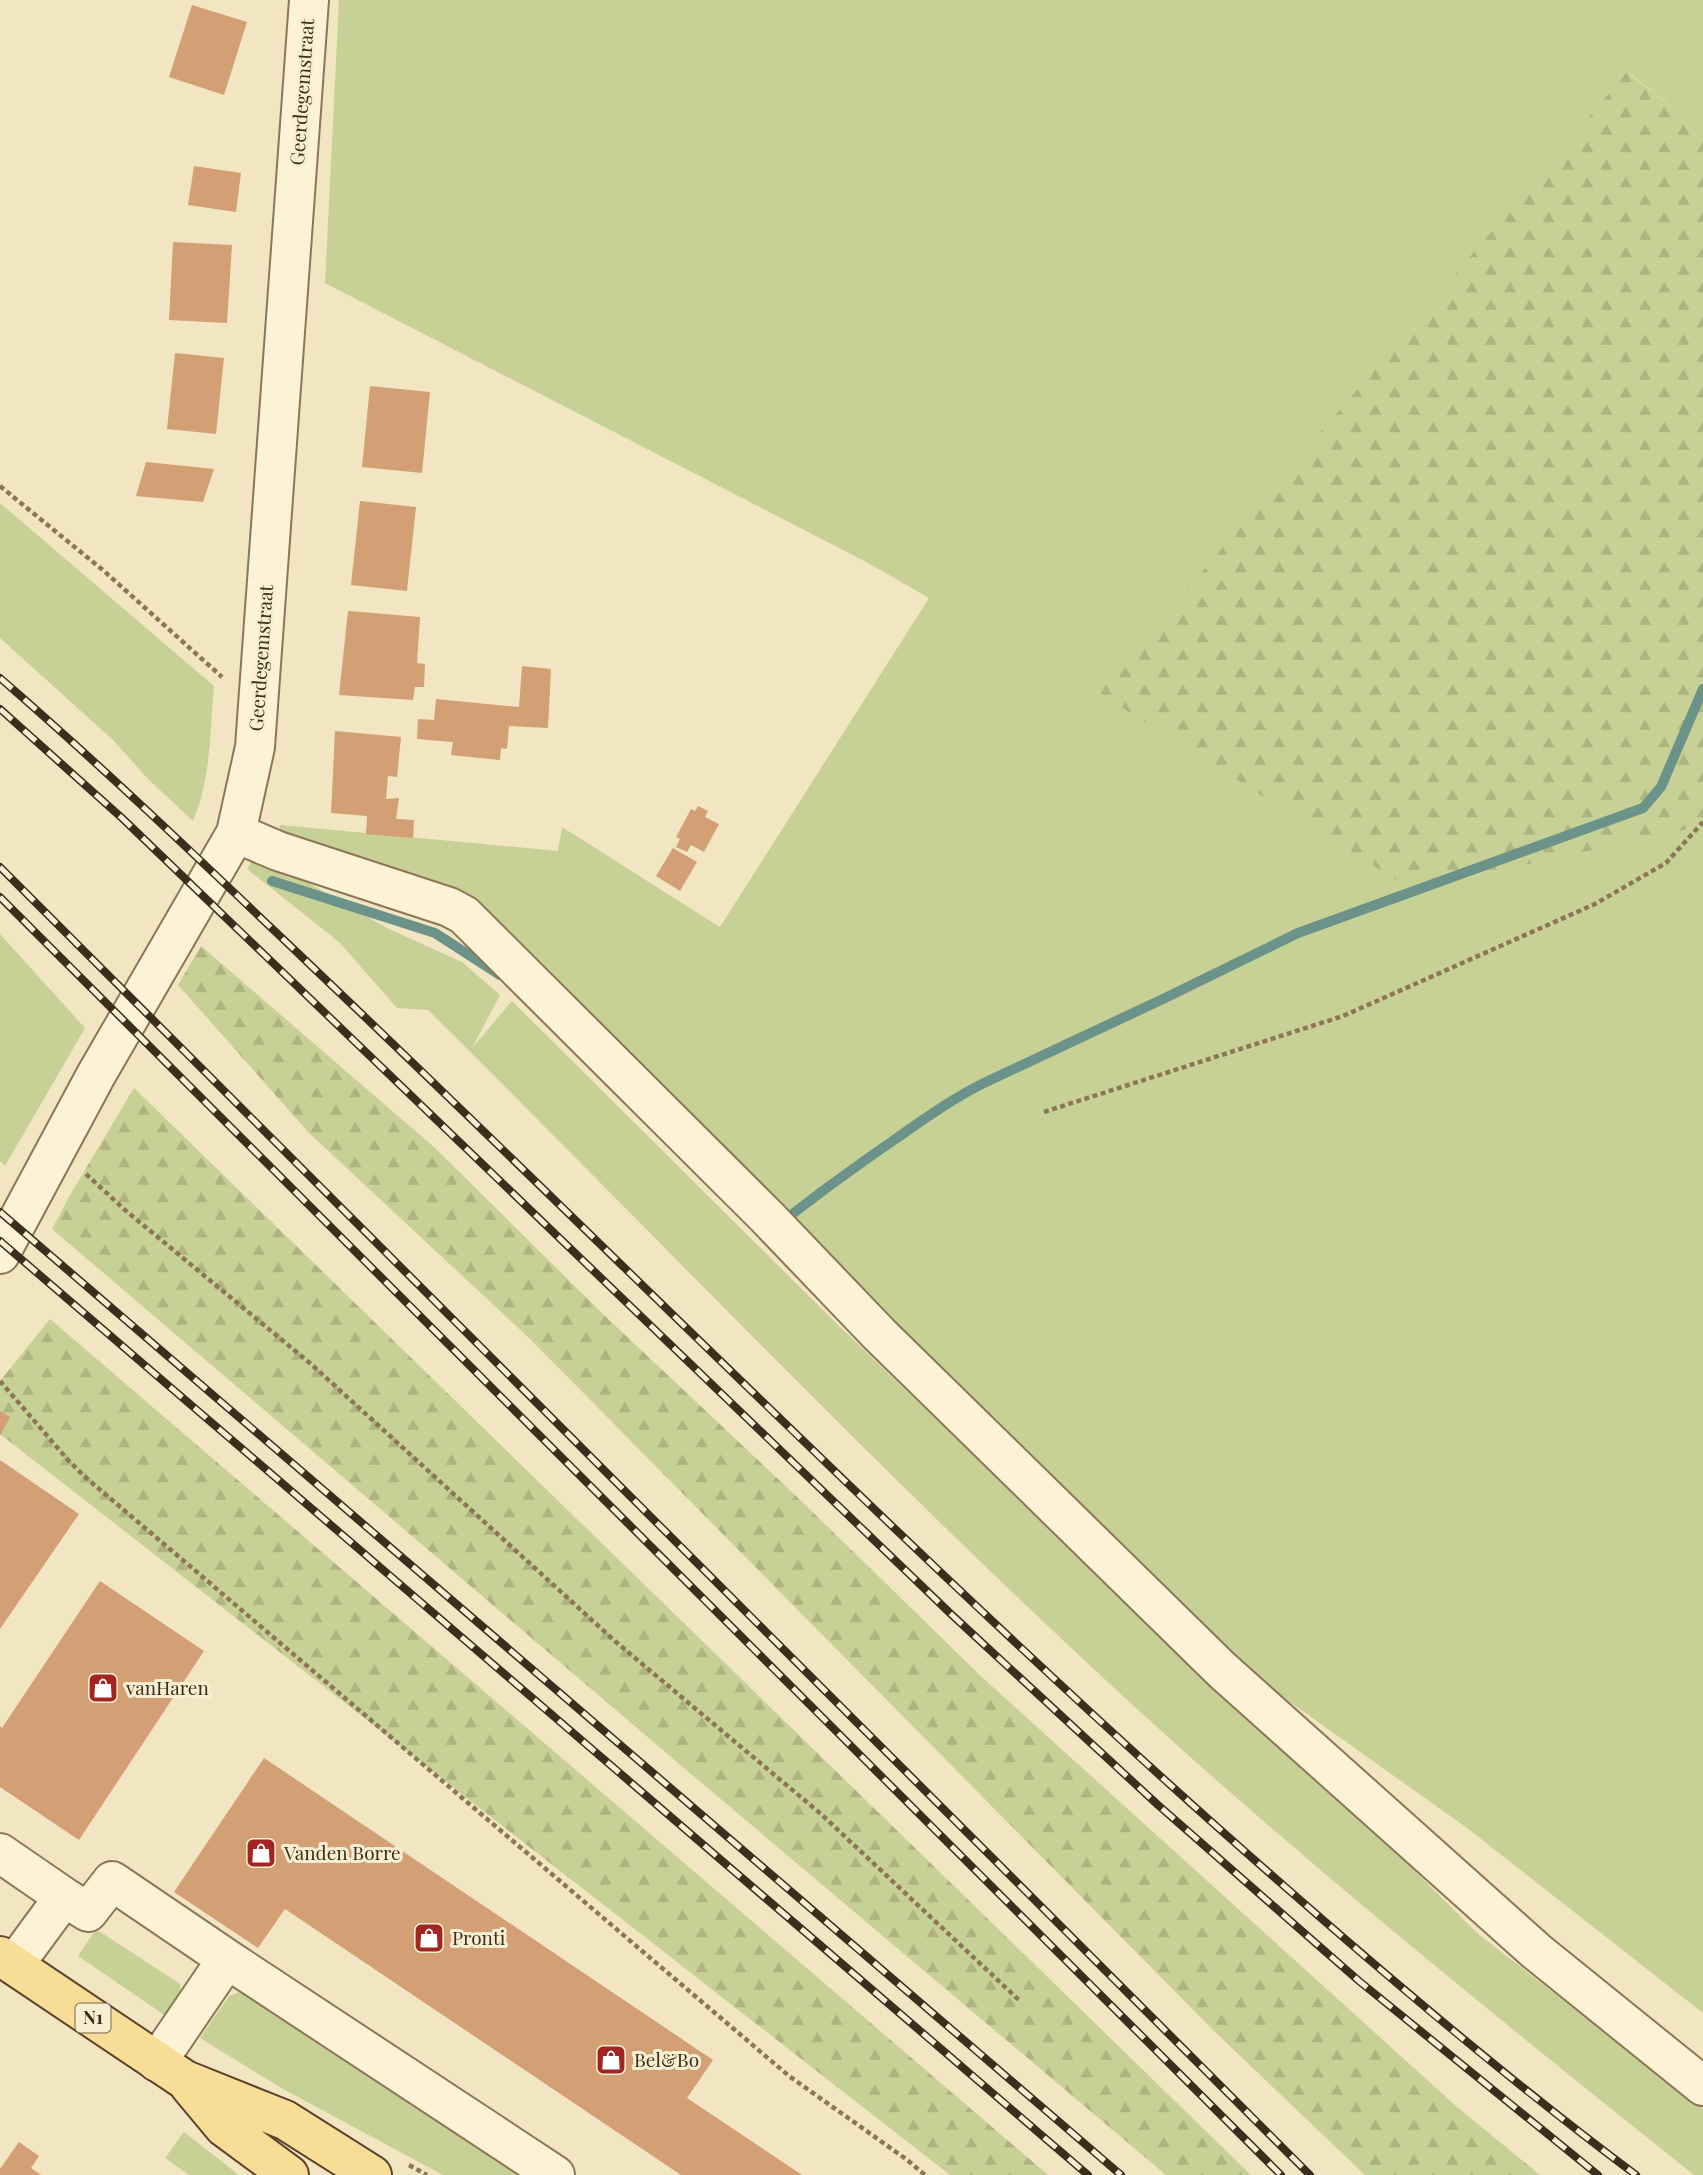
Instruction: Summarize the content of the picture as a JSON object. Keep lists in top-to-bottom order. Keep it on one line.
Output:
{"streets":{"main road":["N1"],"street":["Geerdegemstraat"]},"places":{"shop":["vanHaren","Vanden Borre","Pronti","Bel&Bo"]}}
